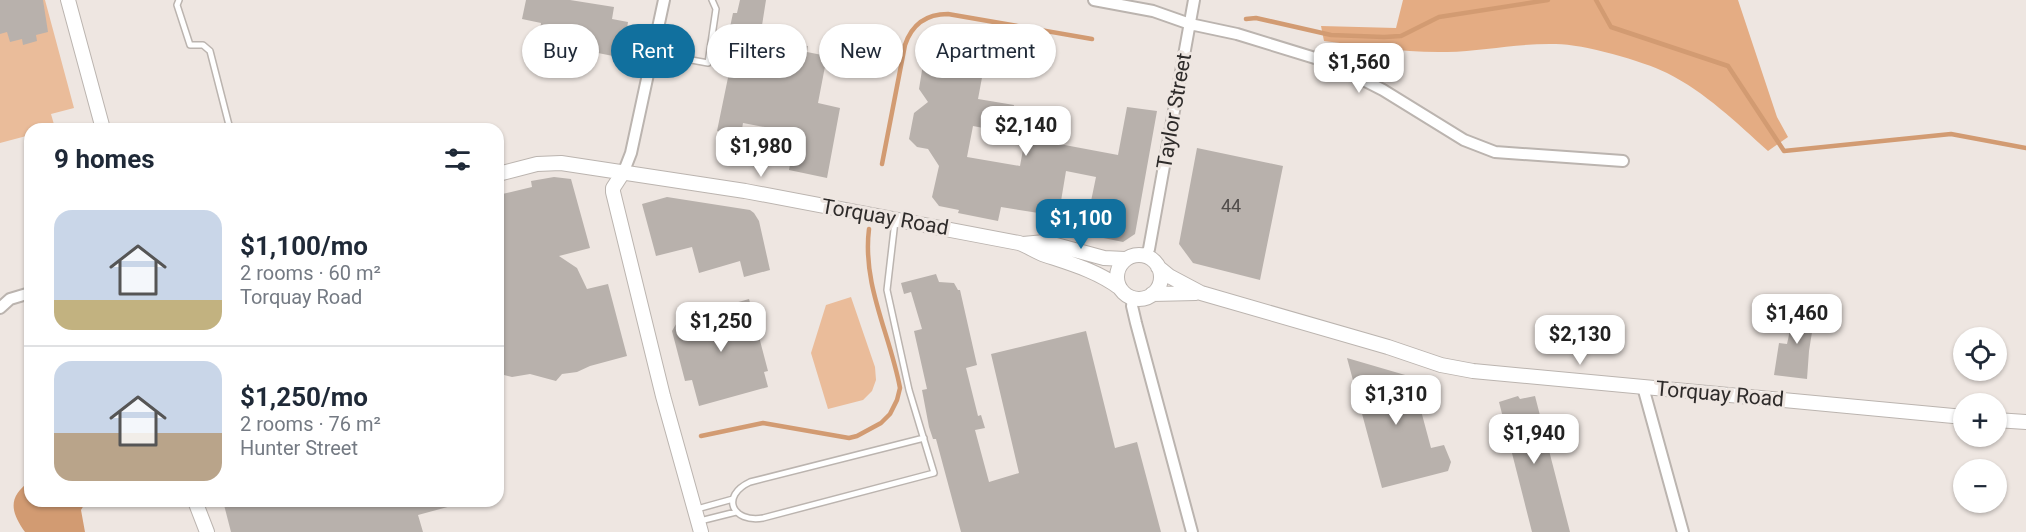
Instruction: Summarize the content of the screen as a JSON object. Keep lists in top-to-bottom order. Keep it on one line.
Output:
{"streets":{"street":["Taylor Street","Torquay Road"]},"crossings":[["Taylor Street","Torquay Road"]],"house_numbers":["44"],"page":{"chip":["Buy","Rent","Filters","New","Apartment"],"price":["$1,560","$2,140","$1,980","$1,100","$1,460","$1,250","$2,130","$1,310","$1,940"],"heading":"9 homes","list":[{"name":"$1,100/mo","note":"2 rooms · 60 m² · Torquay Road"},{"name":"$1,250/mo","note":"2 rooms · 76 m² · Hunter Street"}],"map_buttons":["+","−"]}}
